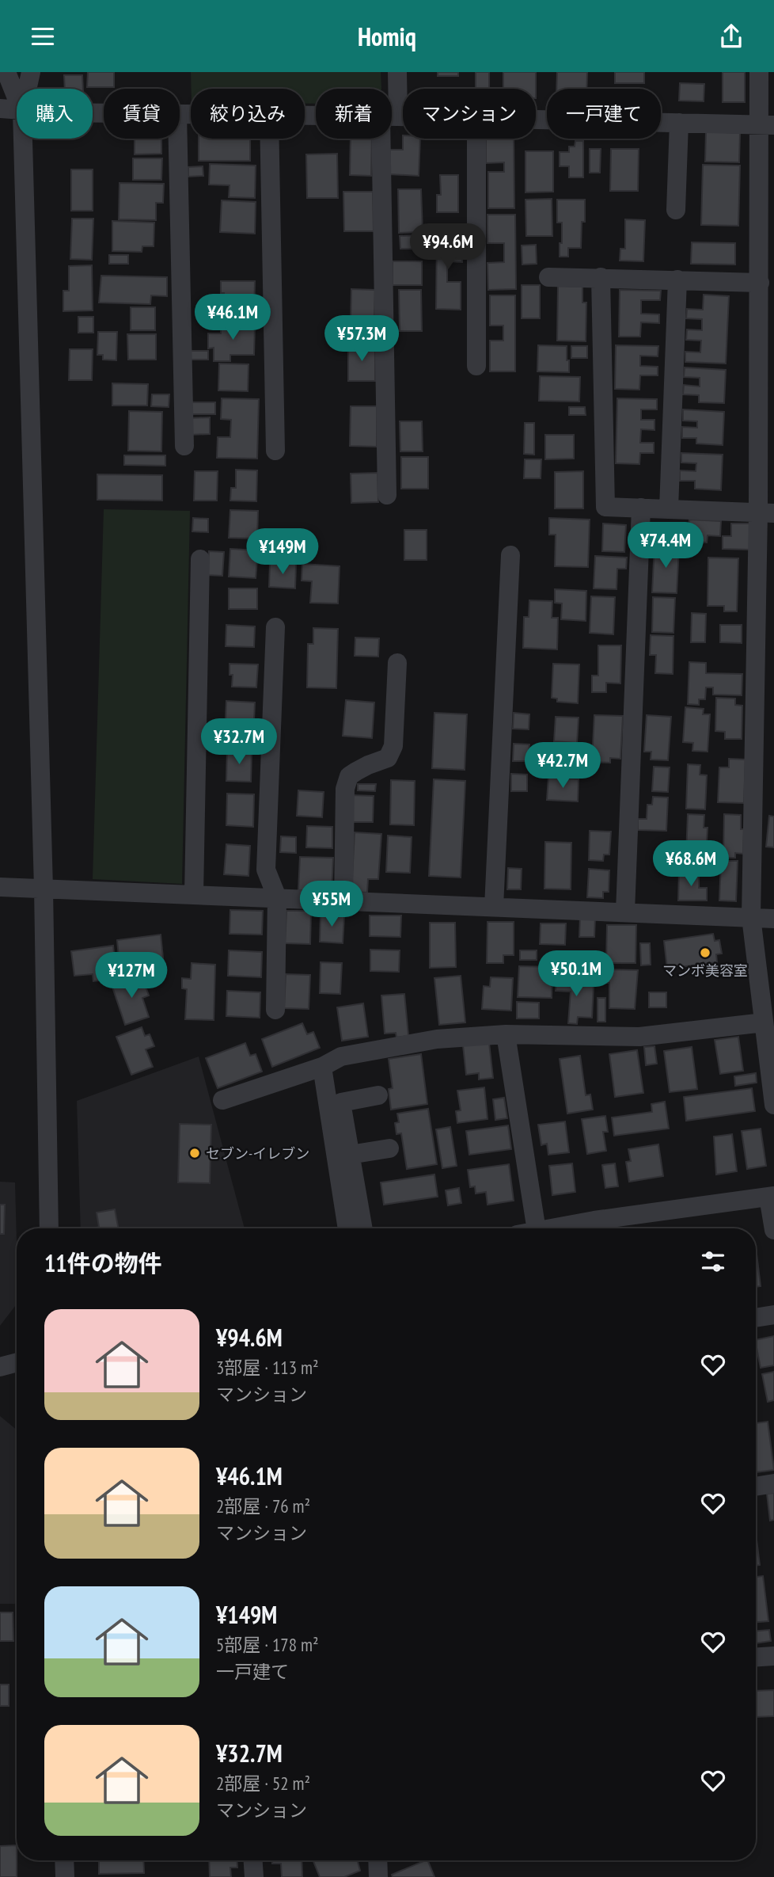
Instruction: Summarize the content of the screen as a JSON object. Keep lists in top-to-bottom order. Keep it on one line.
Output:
{"places":["マンボ美容室","セブン-イレブン"],"page":{"header":"Homiq","chip":["購入","賃貸","絞り込み","新着","マンション","一戸建て"],"price":["¥94.6M","¥46.1M","¥57.3M","¥74.4M","¥149M","¥32.7M","¥42.7M","¥68.6M","¥55M","¥50.1M","¥127M"],"heading":"11件の物件","list":[{"name":"¥94.6M","note":"3部屋 · 113 m² · マンション"},{"name":"¥46.1M","note":"2部屋 · 76 m² · マンション"},{"name":"¥149M","note":"5部屋 · 178 m² · 一戸建て"},{"name":"¥32.7M","note":"2部屋 · 52 m² · マンション"}]}}
